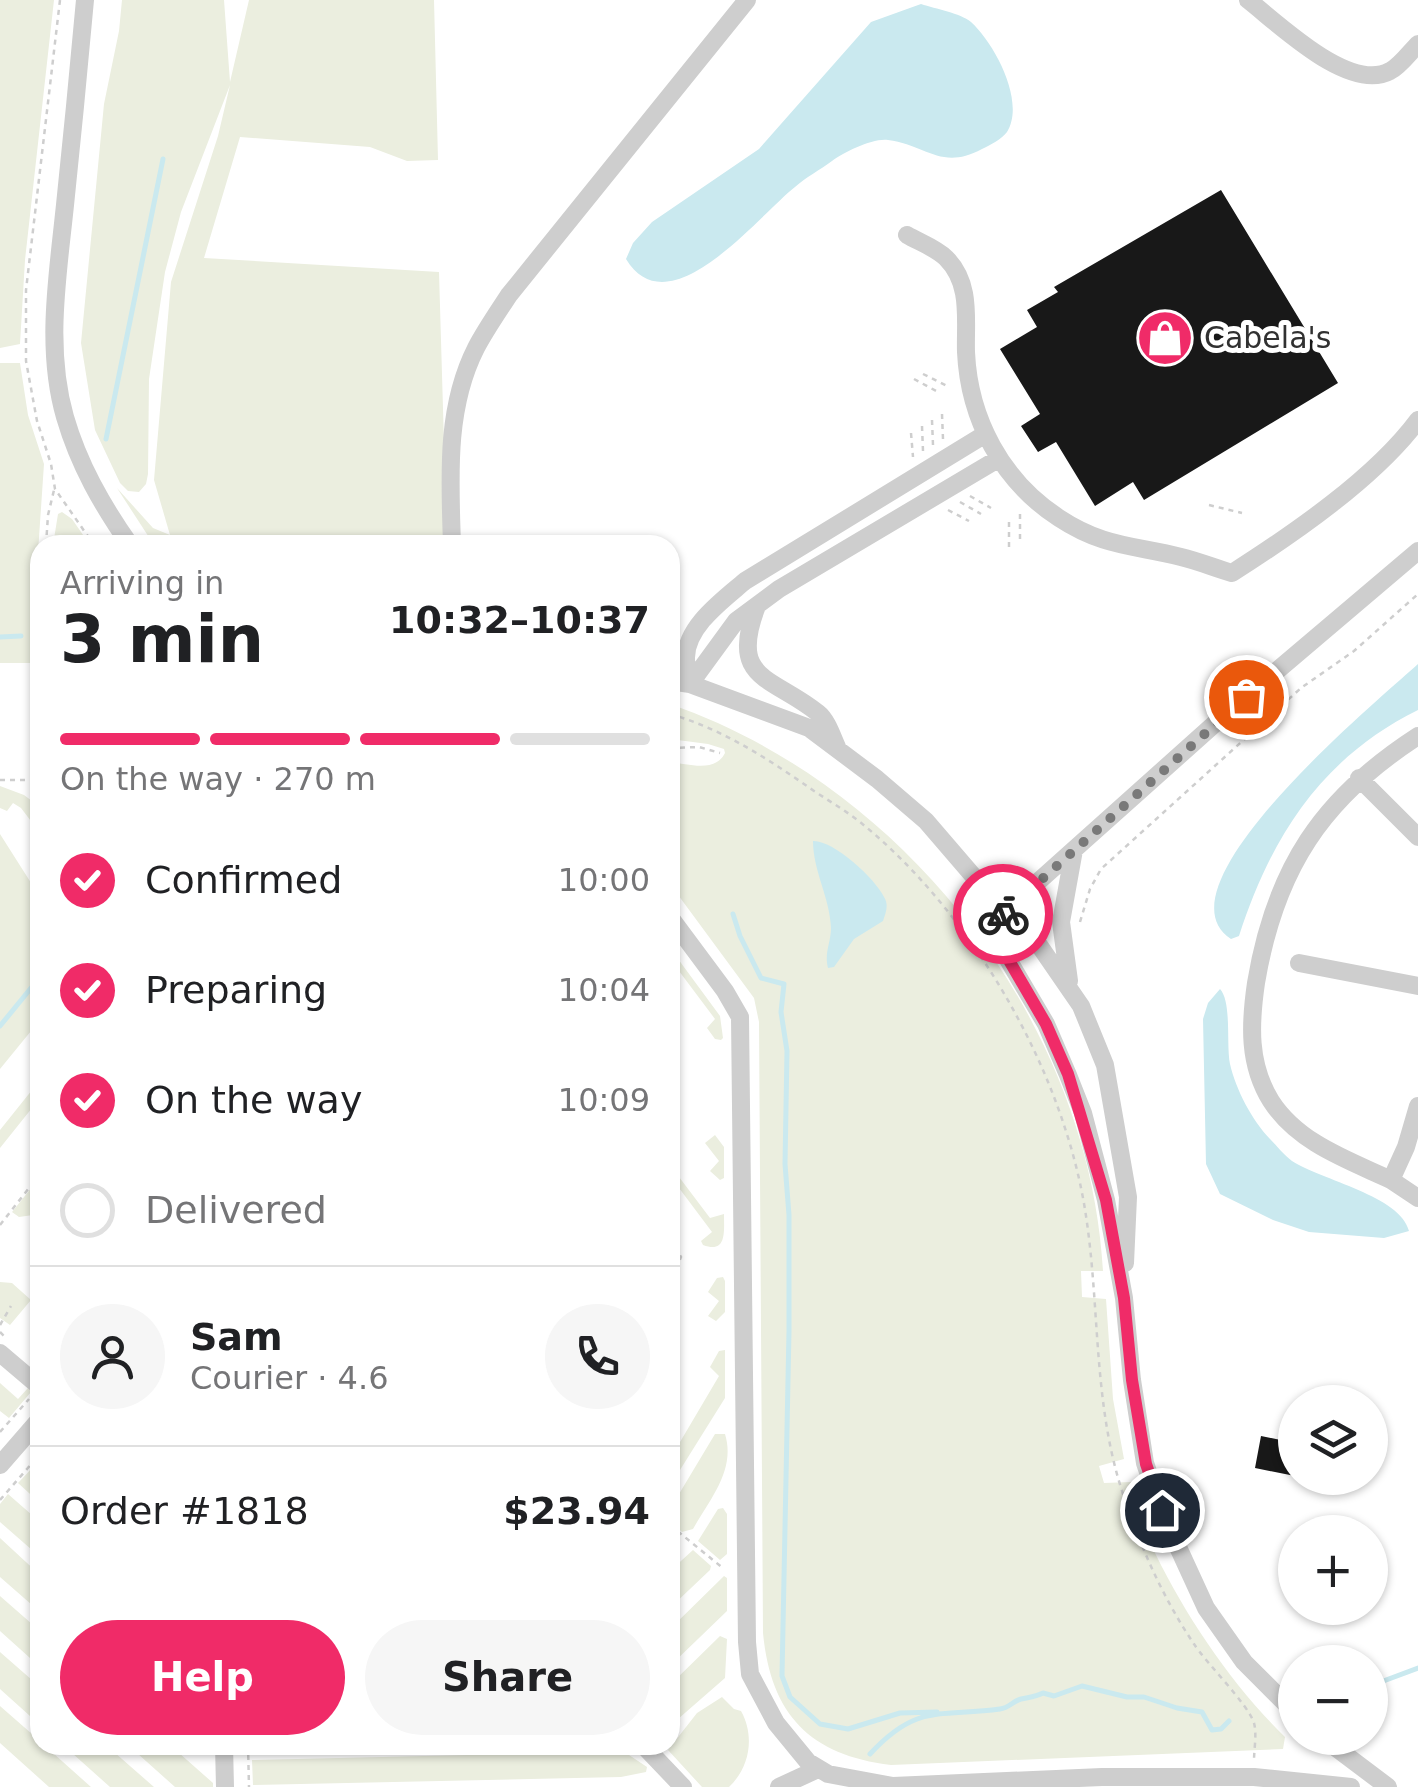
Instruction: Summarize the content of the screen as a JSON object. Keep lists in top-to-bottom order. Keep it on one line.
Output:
{"places":{"shop":["Cabela's"]},"page":{"heading":["3 min","Arriving in","10:32–10:37"],"panel":["Sam","Courier · 4.6","Order #1818","$23.94"],"bar":"On the way · 270 m","list":[["Confirmed","10:00"],["Preparing","10:04"],["On the way","10:09"],"Delivered"],"map_buttons":["+","−"],"buttons":["Help","Share"]}}
